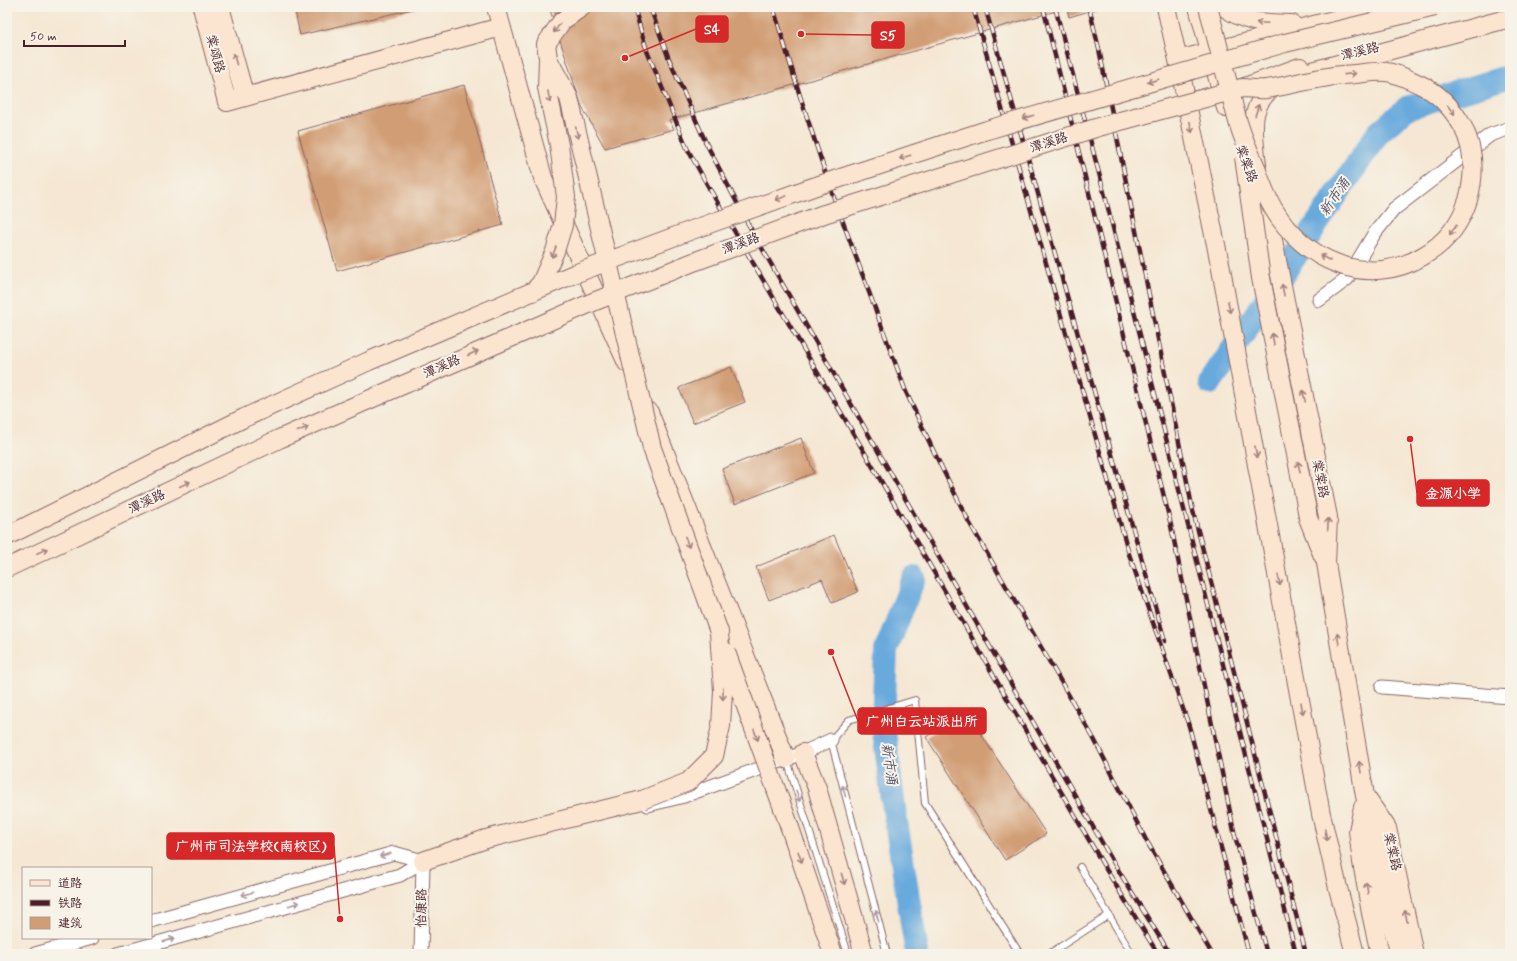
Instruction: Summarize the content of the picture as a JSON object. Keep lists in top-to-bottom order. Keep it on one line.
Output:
{"streets":{"street":["潭溪路","棠颂路","棠棠路","怡康路"]},"one_way":["棠颂路"],"water":["新市涌"],"places":["S5","S4","金源小学","广州白云站派出所","广州市司法学校(南校区)"],"legend":["道路","铁路","建筑"],"scale_bar":"50 m"}
